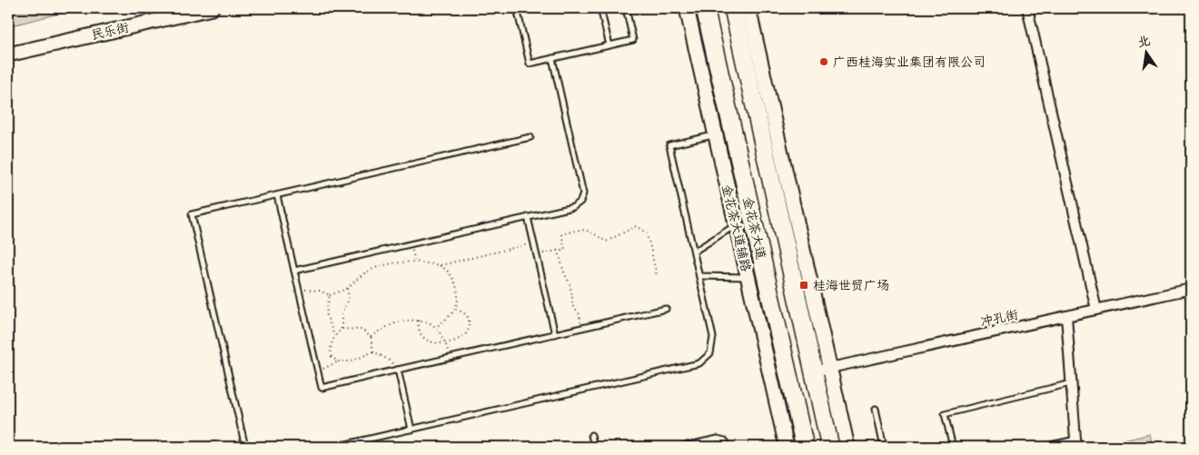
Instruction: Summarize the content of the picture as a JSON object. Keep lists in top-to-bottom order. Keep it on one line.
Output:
{"streets":{"highway":["金花茶大道"],"street":["民乐街","金花茶大道辅路","冲孔街"]},"crossings":[["金花茶大道","冲孔街"]],"places":{"other":["广西桂海实业集团有限公司"],"transit":["桂海世贸广场"]},"north":"top"}
